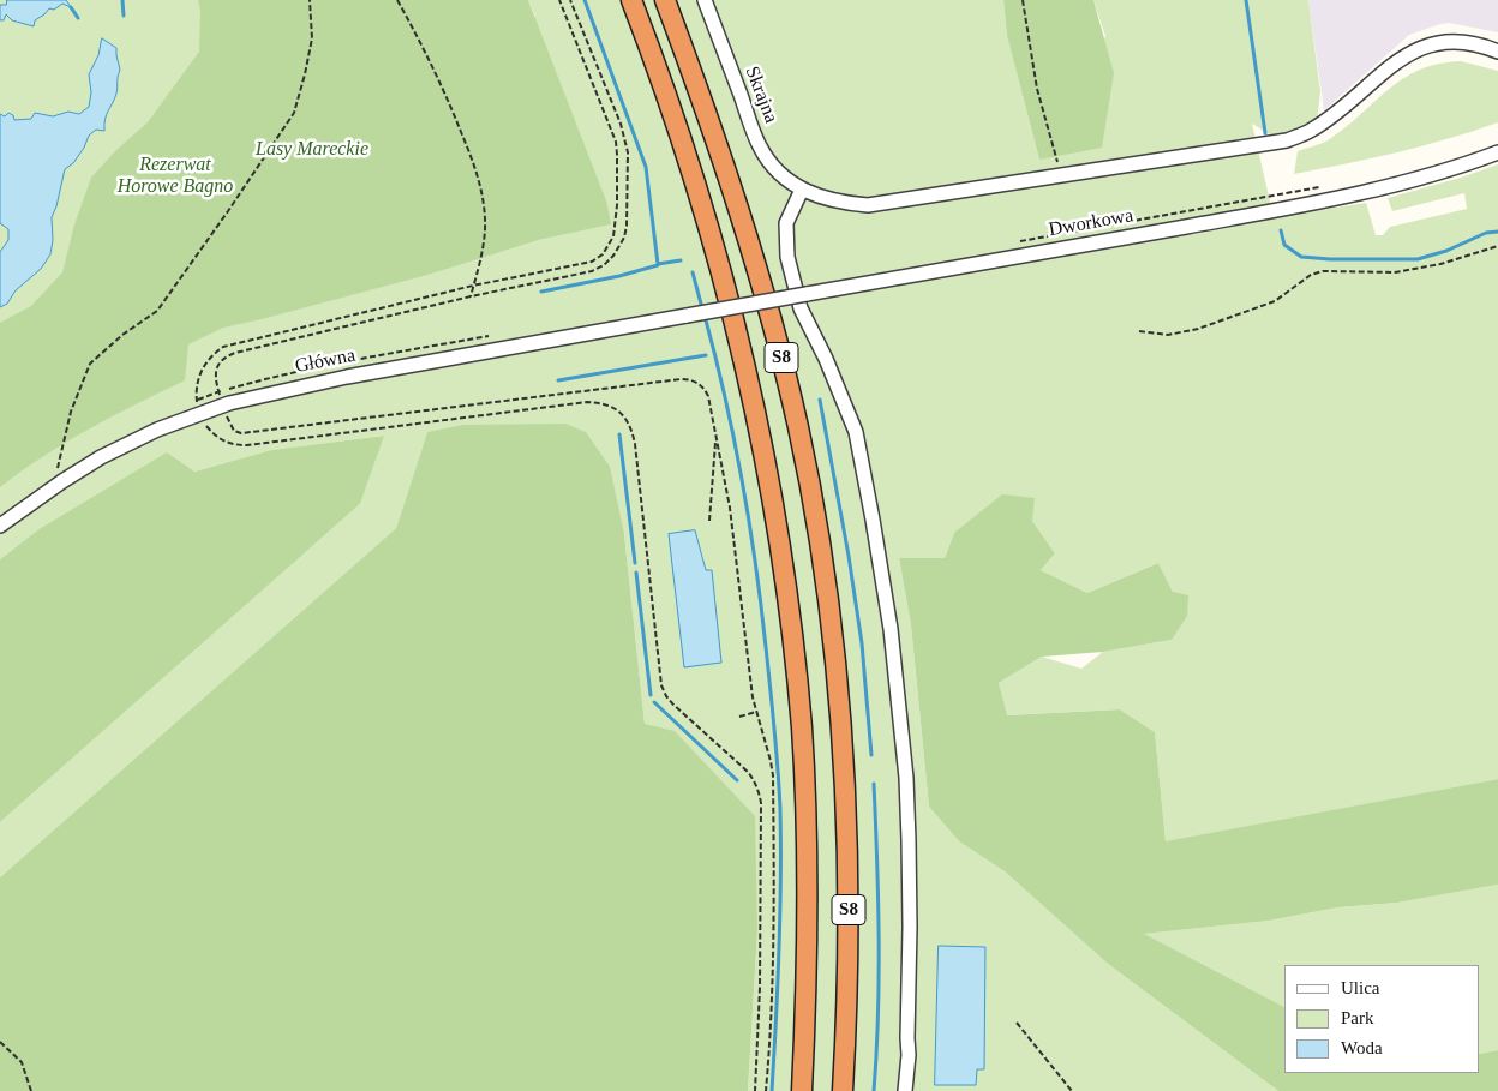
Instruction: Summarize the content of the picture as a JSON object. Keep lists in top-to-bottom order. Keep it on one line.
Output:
{"streets":{"highway":["S8"],"street":["Skrajna","Dworkowa","Główna"]},"crossings":[["Dworkowa","Główna"]],"parks":["Lasy Mareckie","Rezerwat Horowe Bagno"],"legend":["Ulica","Park","Woda"]}
